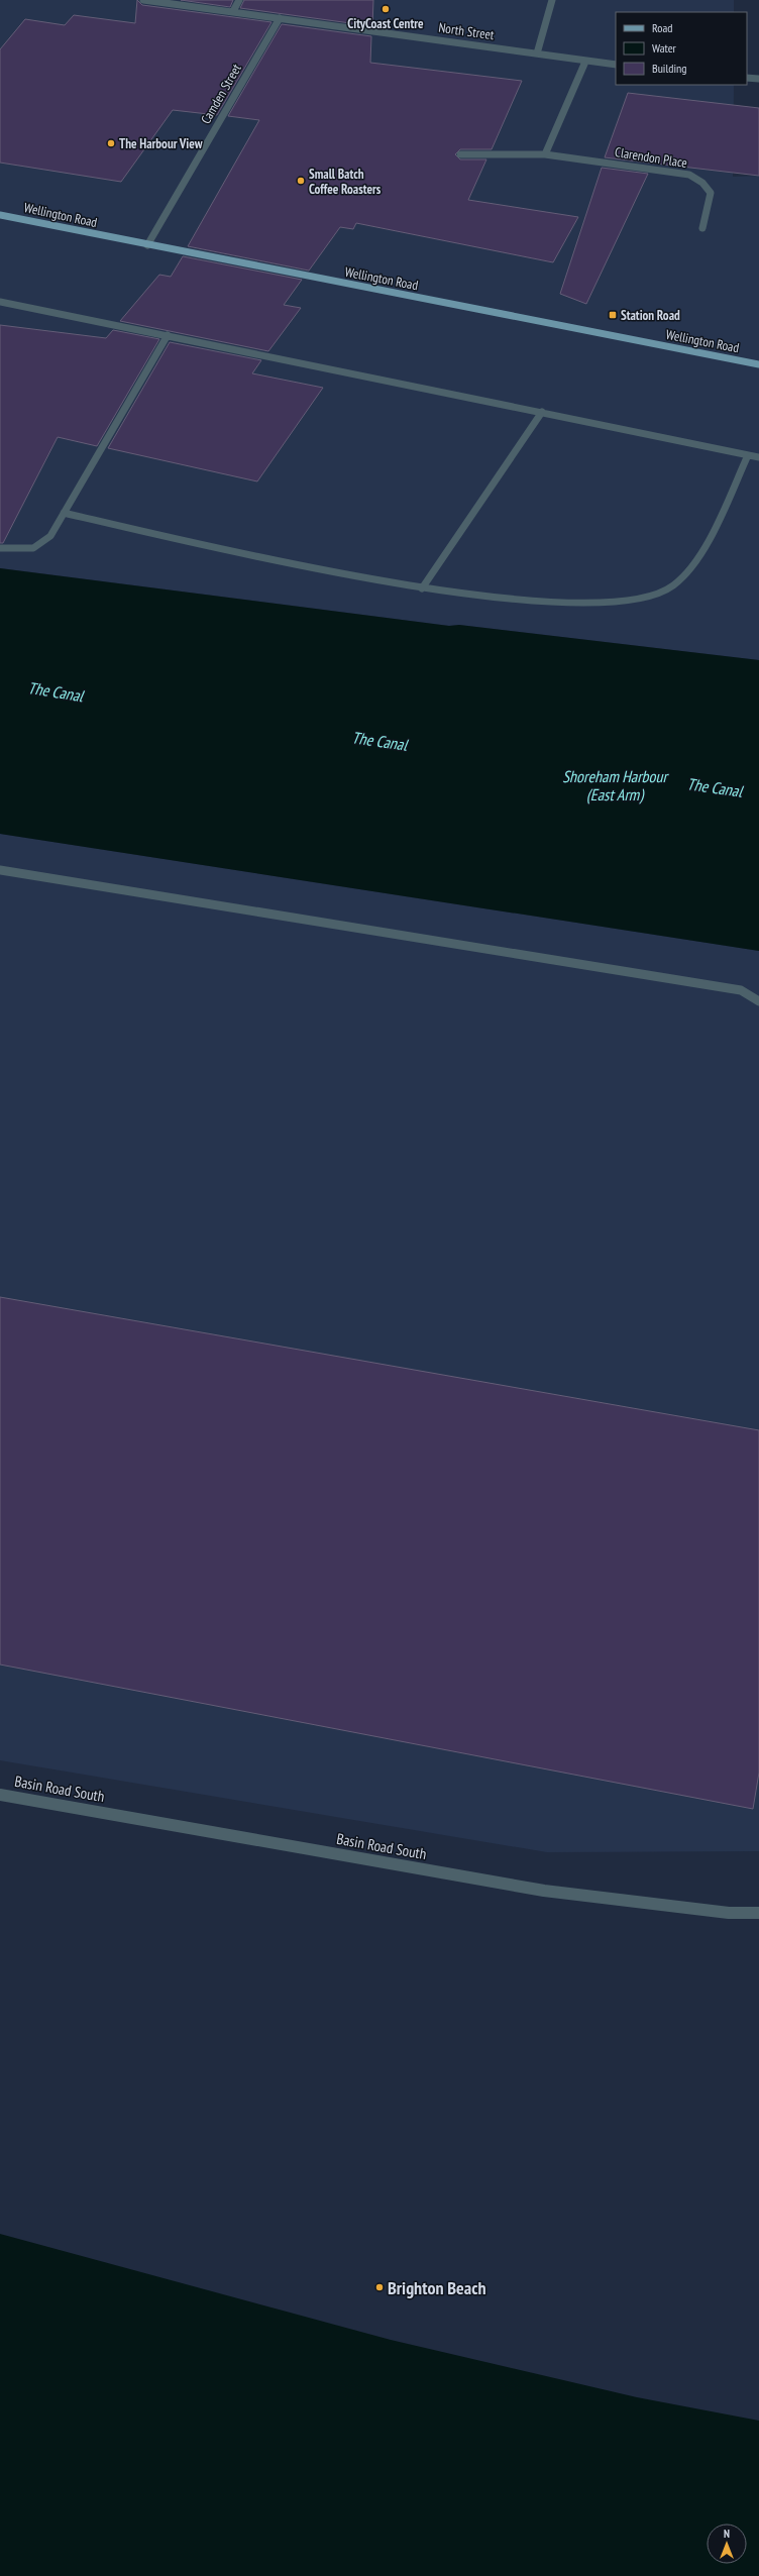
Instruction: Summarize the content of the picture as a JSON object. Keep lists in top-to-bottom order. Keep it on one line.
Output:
{"streets":{"main road":["Wellington Road"],"street":["North Street","Camden Street","Clarendon Place","Basin Road South"]},"crossings":[["North Street","Camden Street"],["Camden Street","Wellington Road"]],"water":["The Canal","Shoreham Harbour (East Arm)"],"places":{"other":["CityCoast Centre","The Harbour View","Small Batch Coffee Roasters","Brighton Beach"],"transit":["Station Road"]},"legend":["Road","Water","Building"],"north":"top"}
